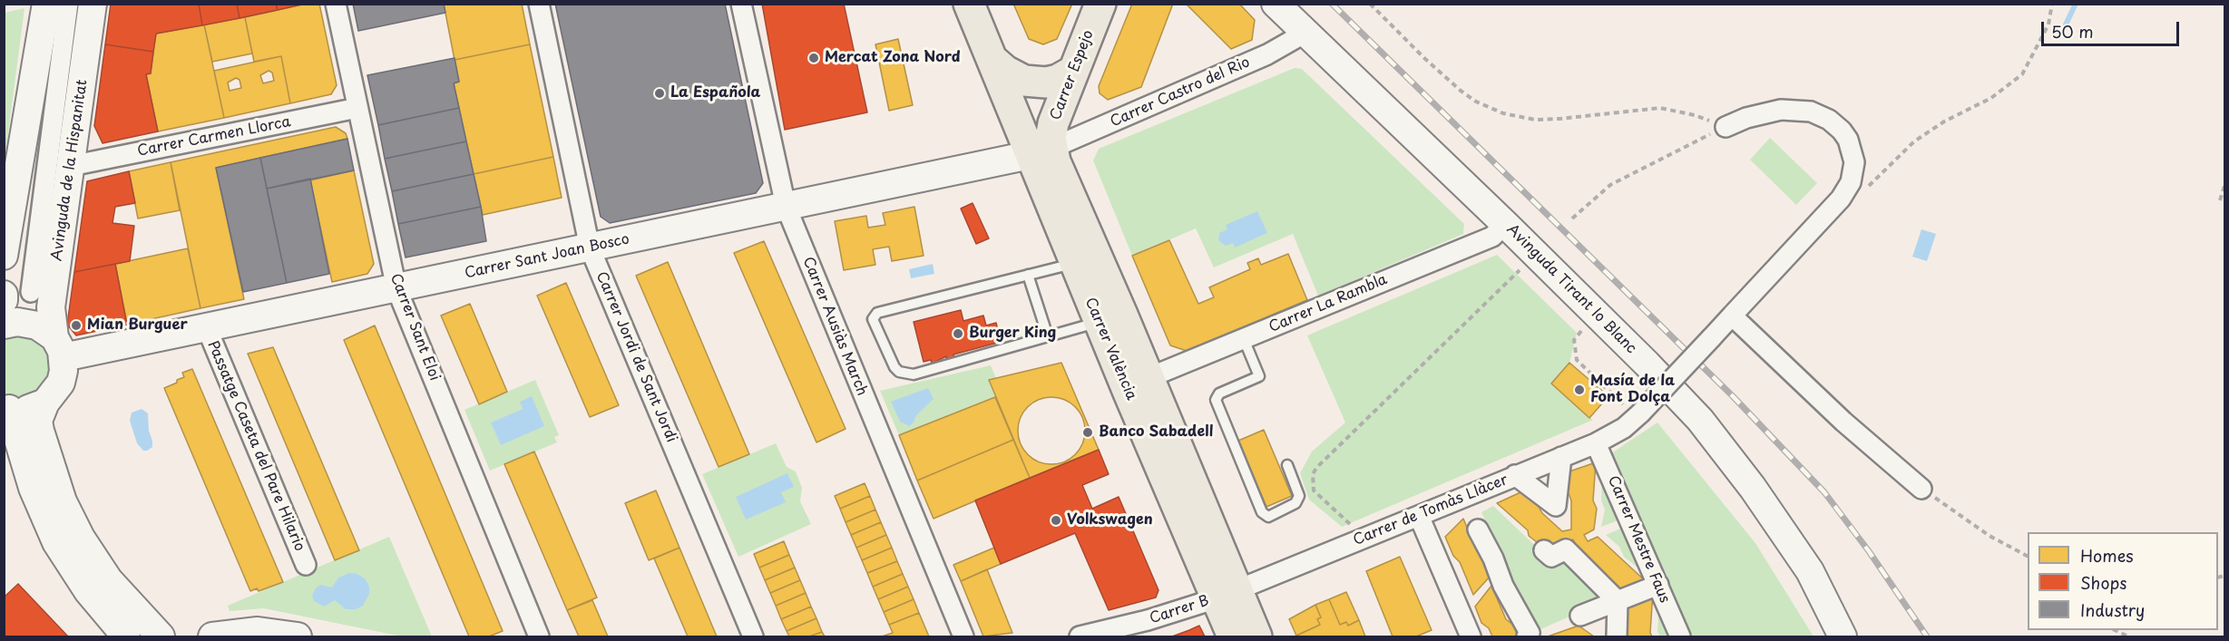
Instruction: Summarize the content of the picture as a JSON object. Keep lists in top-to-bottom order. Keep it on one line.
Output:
{"streets":{"main road":["Carrer Espejo","Carrer València"],"street":["Carrer Castro del Rio","Carrer Carmen Llorca","Avinguda de la Hispanitat","Carrer Sant Joan Bosco","Avinguda Tirant lo Blanc","Carrer La Rambla","Carrer Ausiàs March","Carrer Sant Eloi","Carrer Jordi de Sant Jordi","Passatge Caseta del Pare Hilario","Carrer de Tomàs Llàcer","Carrer Mestre Faus","Carrer B"]},"crossings":[["Carrer Espejo","Carrer Castro del Rio"],["Carrer Espejo","Carrer Sant Joan Bosco"],["Carrer Espejo","Carrer València"],["Carrer Castro del Rio","Carrer Sant Joan Bosco"],["Carrer Castro del Rio","Avinguda Tirant lo Blanc"],["Carrer Castro del Rio","Carrer València"],["Carrer Carmen Llorca","Avinguda de la Hispanitat"],["Carrer Carmen Llorca","Carrer Sant Eloi"],["Avinguda de la Hispanitat","Carrer Sant Joan Bosco"],["Carrer Sant Joan Bosco","Carrer Ausiàs March"],["Carrer Sant Joan Bosco","Carrer Sant Eloi"],["Carrer Sant Joan Bosco","Carrer València"],["Carrer Sant Joan Bosco","Carrer Jordi de Sant Jordi"],["Carrer Sant Joan Bosco","Passatge Caseta del Pare Hilario"],["Avinguda Tirant lo Blanc","Carrer La Rambla"],["Carrer La Rambla","Carrer València"],["Carrer València","Carrer de Tomàs Llàcer"],["Carrer València","Carrer B"],["Carrer de Tomàs Llàcer","Carrer Mestre Faus"],["Carrer de Tomàs Llàcer","Carrer B"]],"places":["Mercat Zona Nord","La Española","Mian Burguer","Burger King","Masía de la Font Dolça","Banco Sabadell","Volkswagen"],"legend":["Homes","Shops","Industry"],"scale_bar":"50 m"}
